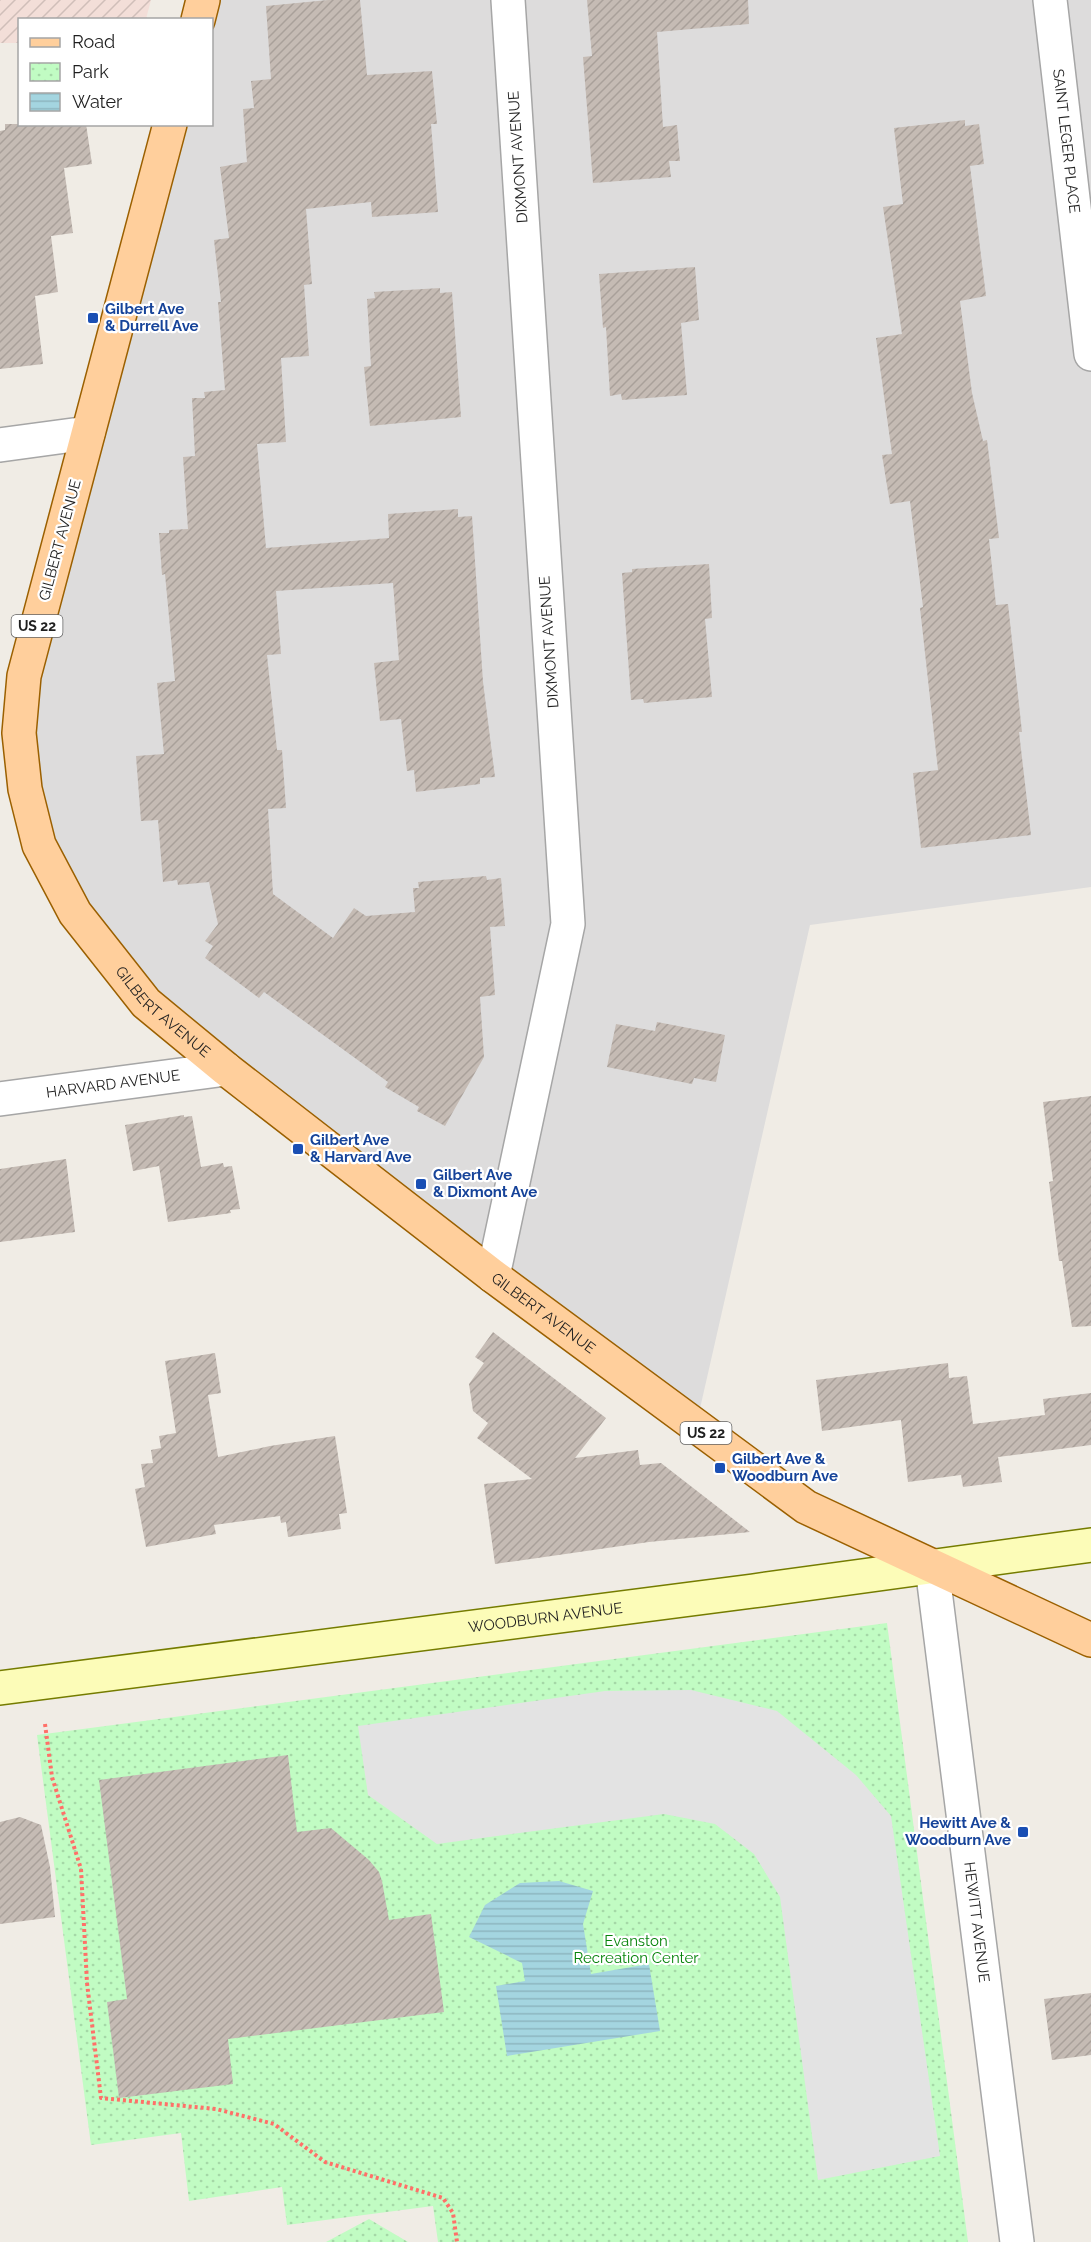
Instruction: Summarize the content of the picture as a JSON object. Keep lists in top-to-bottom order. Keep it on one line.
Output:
{"streets":{"main road":["GILBERT AVENUE","US 22"],"street":["SAINT LEGER PLACE","DIXMONT AVENUE","HARVARD AVENUE","WOODBURN AVENUE","HEWITT AVENUE"]},"crossings":[["DIXMONT AVENUE","GILBERT AVENUE"],["GILBERT AVENUE","US 22"],["GILBERT AVENUE","HARVARD AVENUE"],["GILBERT AVENUE","WOODBURN AVENUE"],["GILBERT AVENUE","HEWITT AVENUE"],["US 22","WOODBURN AVENUE"],["US 22","HEWITT AVENUE"],["WOODBURN AVENUE","HEWITT AVENUE"]],"parks":["Evanston Recreation Center"],"places":{"transit":["Gilbert Ave & Durrell Ave","Gilbert Ave & Harvard Ave","Gilbert Ave & Dixmont Ave","Gilbert Ave & Woodburn Ave","Hewitt Ave & Woodburn Ave"]},"legend":["Road","Park","Water"]}
